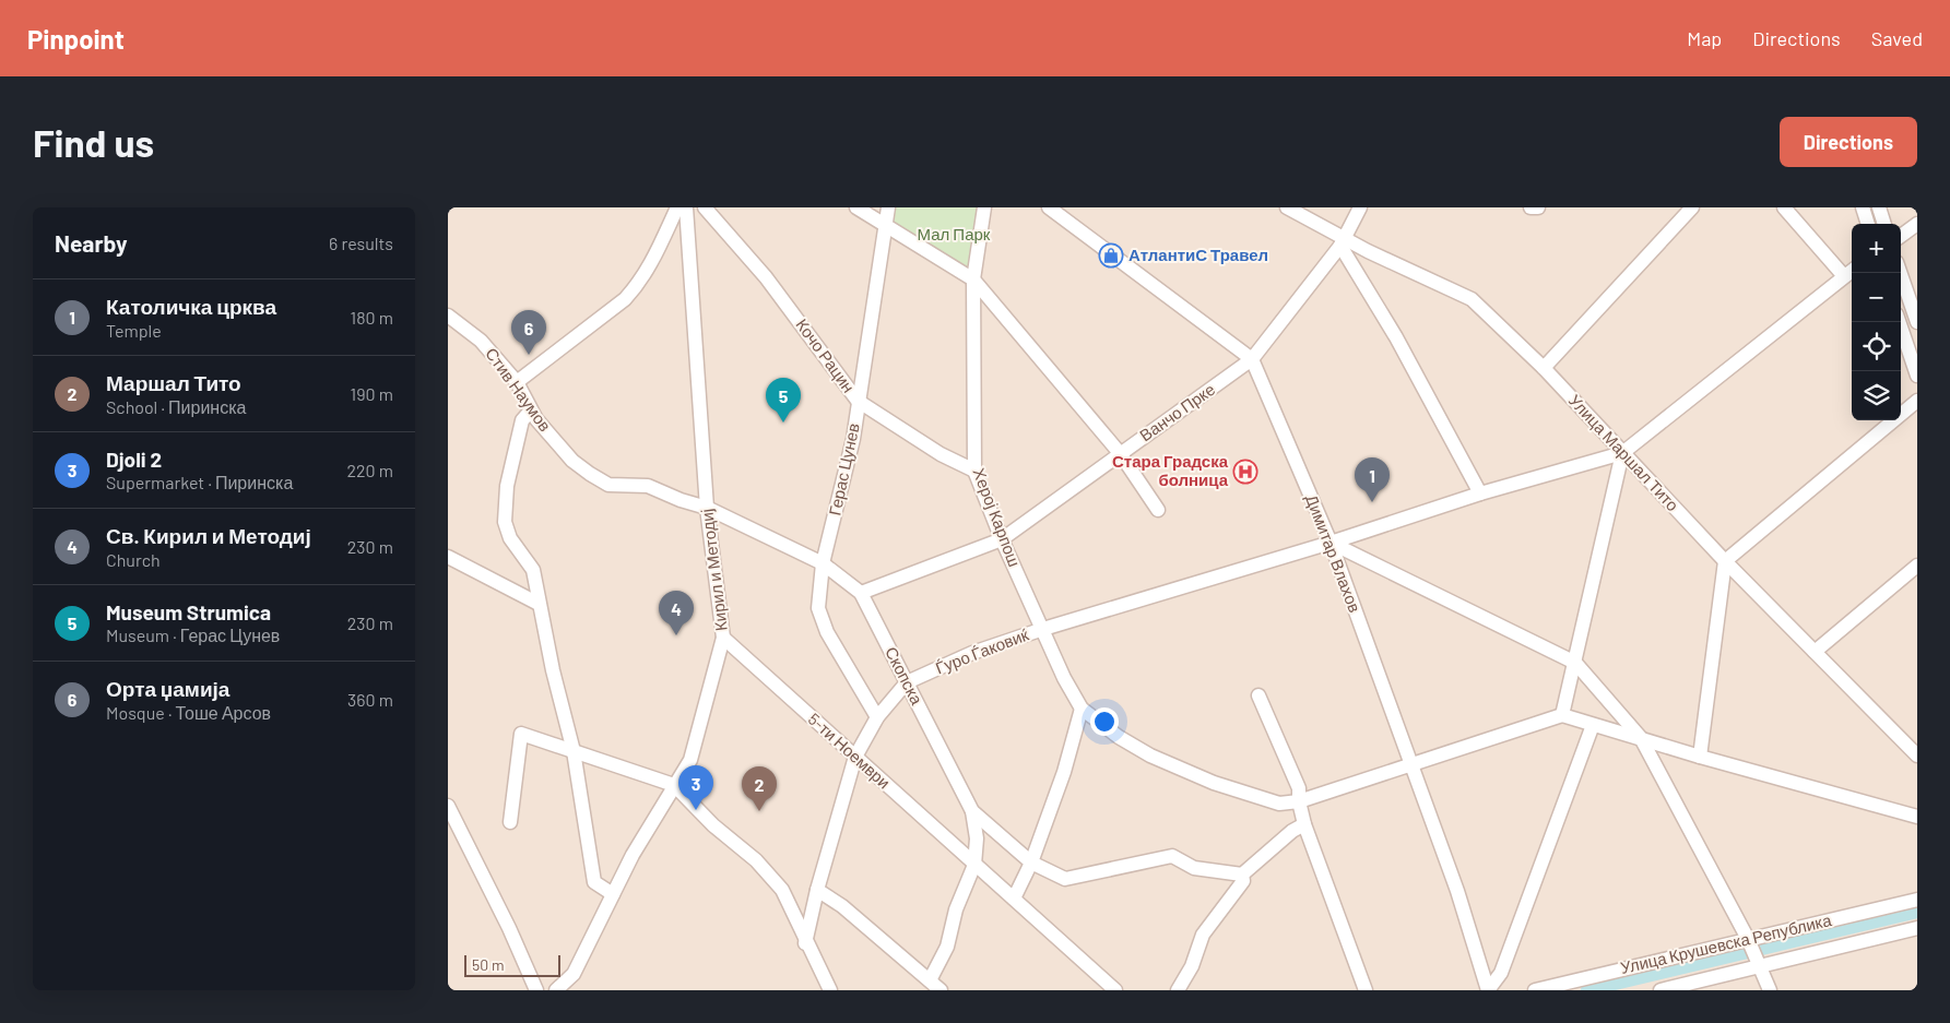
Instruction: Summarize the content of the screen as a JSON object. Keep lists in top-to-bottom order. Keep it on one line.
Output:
{"streets":{"street":["Кочо Рацин","Стив Наумов","Ванчо Прке","Улица Маршал Тито","Герас Цунев","Херој Карпош","Димитар Влахов","Кирил и Методиј","Ѓуро Ѓаковиќ","Скопска","5-ти Ноември","Улица Крушевска Република"]},"crossings":[["Кочо Рацин","Герас Цунев"],["Кочо Рацин","Херој Карпош"],["Стив Наумов","Кирил и Методиј"],["Стив Наумов","Скопска"],["Ванчо Прке","Улица Маршал Тито"],["Ванчо Прке","Херој Карпош"],["Ванчо Прке","Димитар Влахов"],["Ванчо Прке","Скопска"],["Улица Маршал Тито","Ѓуро Ѓаковиќ"],["Герас Цунев","Ѓуро Ѓаковиќ"],["Герас Цунев","Скопска"],["Херој Карпош","Ѓуро Ѓаковиќ"],["Димитар Влахов","Ѓуро Ѓаковиќ"],["Кирил и Методиј","Скопска"],["Кирил и Методиј","5-ти Ноември"],["Ѓуро Ѓаковиќ","Скопска"],["Ѓуро Ѓаковиќ","5-ти Ноември"]],"parks":["Мал Парк"],"places":{"shop":["АтлантиС Травел"],"hospital":["Стара Градска болница"]},"scale_bar":"50 m","page":{"header":"Pinpoint","nav":["Map","Directions","Saved"],"buttons":"Directions","title":"Find us","heading":["Nearby","6 results"],"map_buttons":["+","−"],"list":[{"mark":"1","name":"Католичка црква","note":"Temple","value":"180 m"},{"mark":"2","name":"Маршал Тито","note":"School · Пиринска","value":"190 m"},{"mark":"3","name":"Djoli 2","note":"Supermarket · Пиринска","value":"220 m"},{"mark":"4","name":"Св. Кирил и Методиј","note":"Church","value":"230 m"},{"mark":"5","name":"Museum Strumica","note":"Museum · Герас Цунев","value":"230 m"},{"mark":"6","name":"Орта џамија","note":"Mosque · Тоше Арсов","value":"360 m"}],"pins":["6","5","1","4","3","2"],"scale":"50 m"}}
